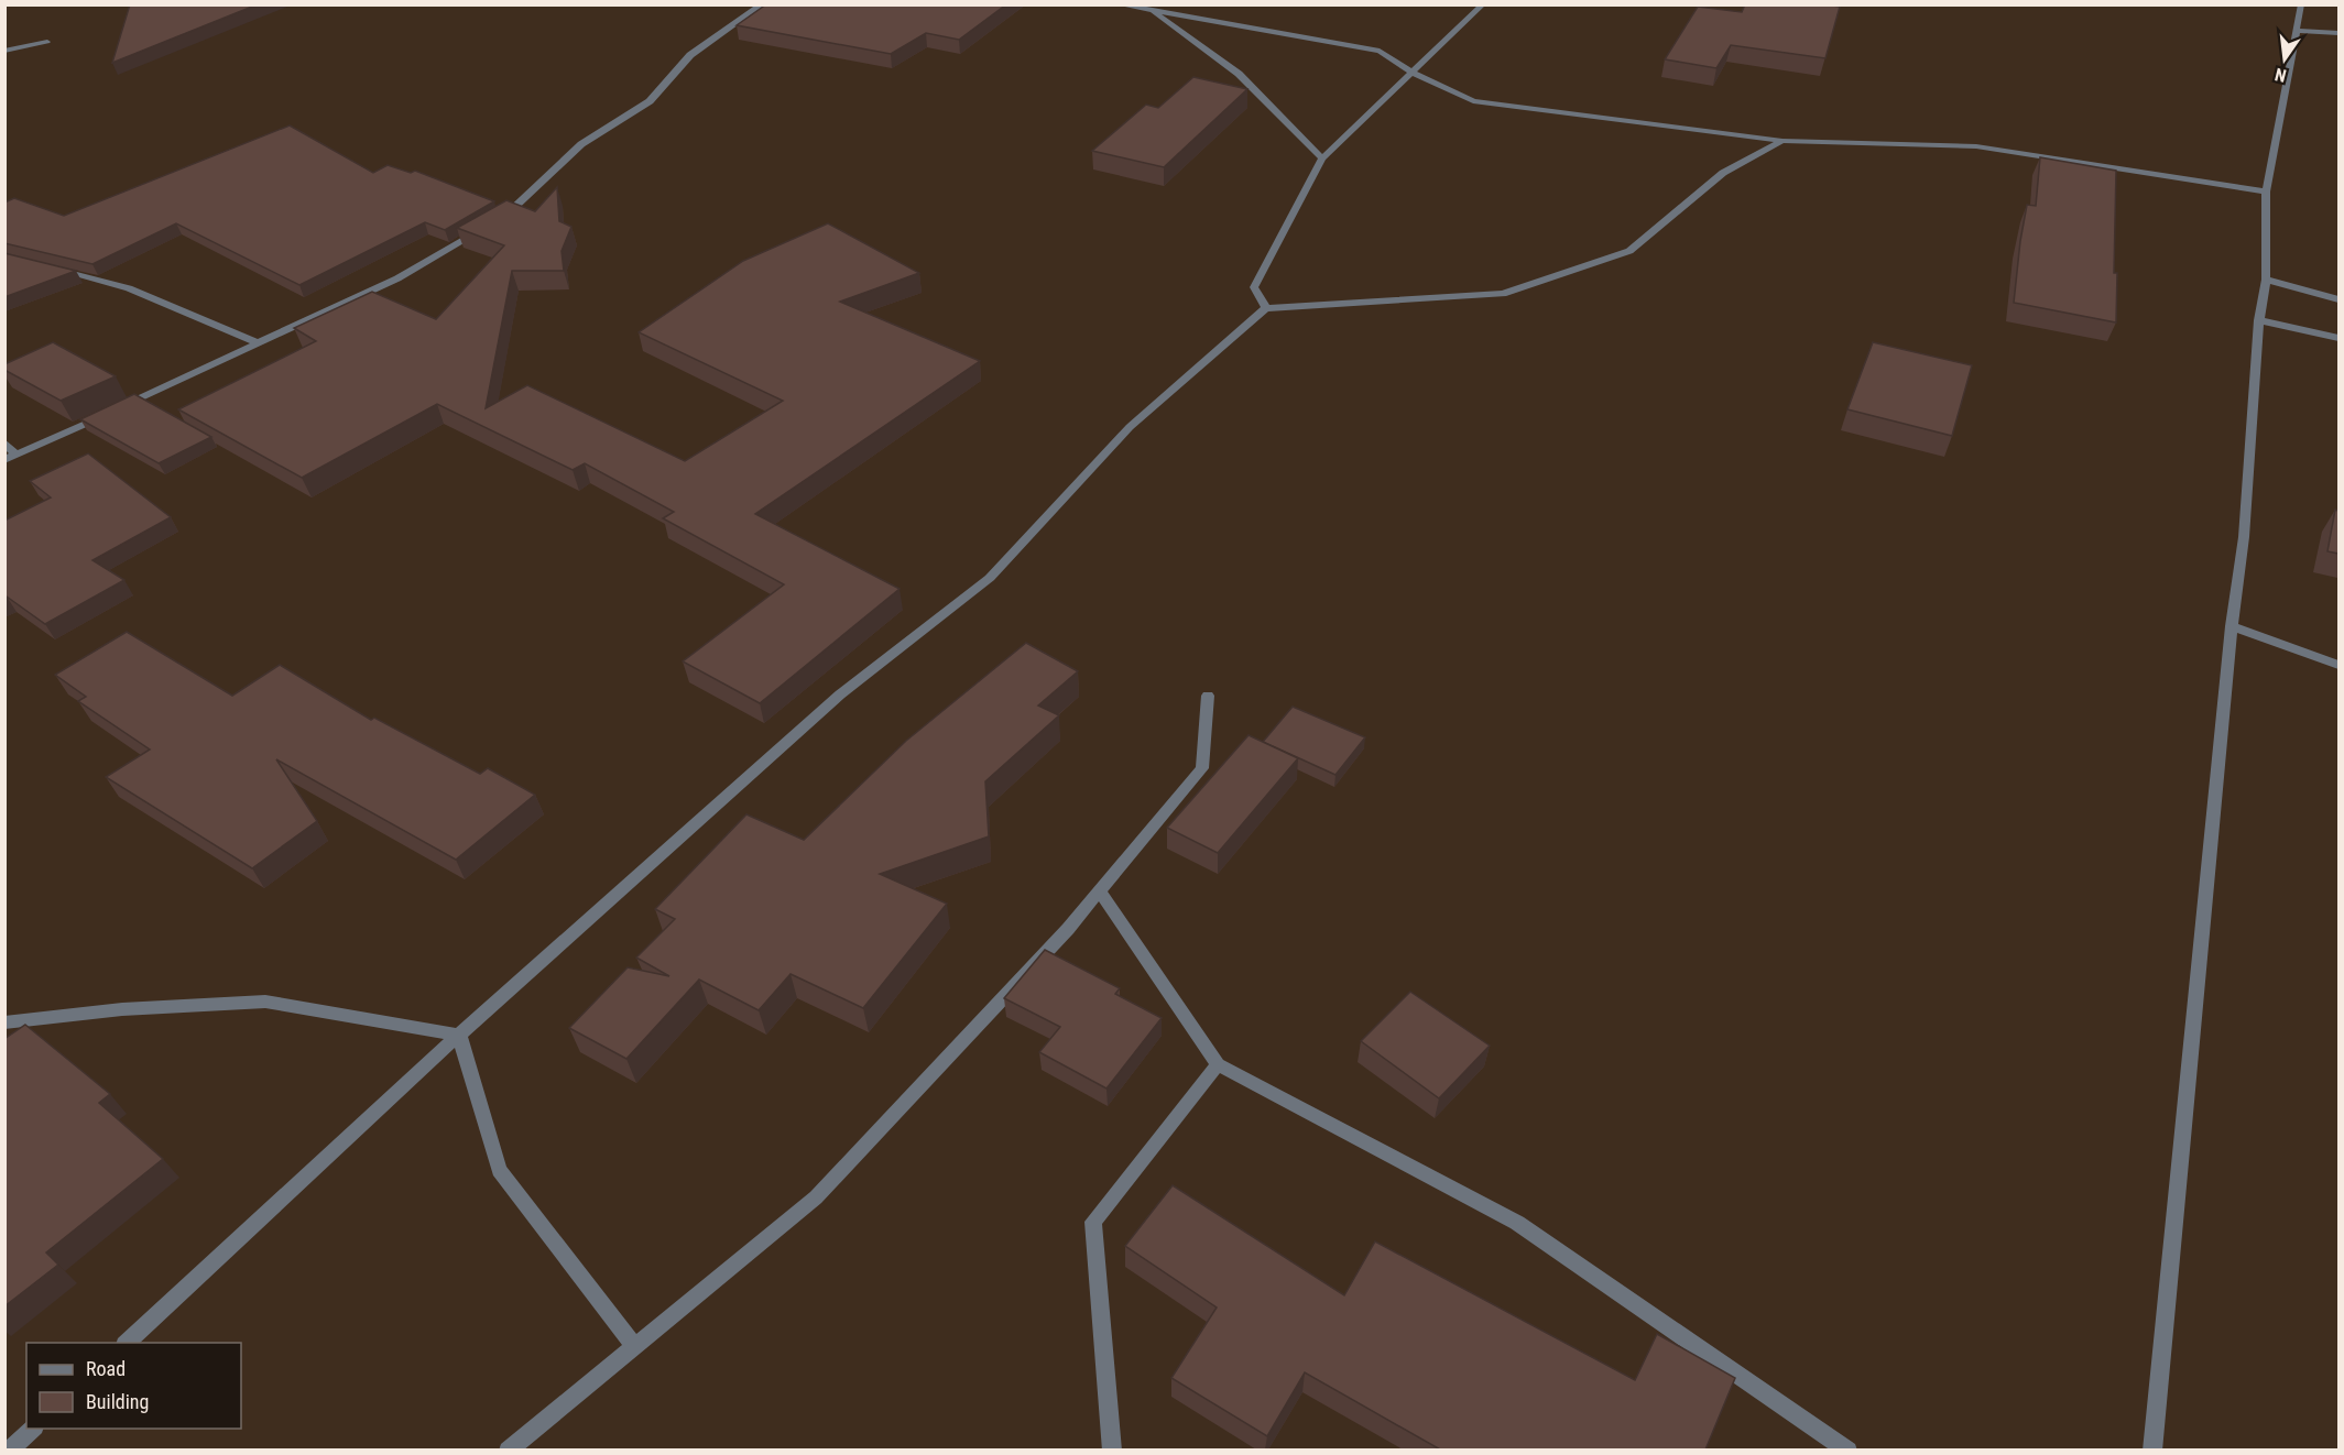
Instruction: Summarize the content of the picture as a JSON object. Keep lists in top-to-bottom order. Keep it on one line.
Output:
{"legend":["Road","Building"],"north":"bottom"}
